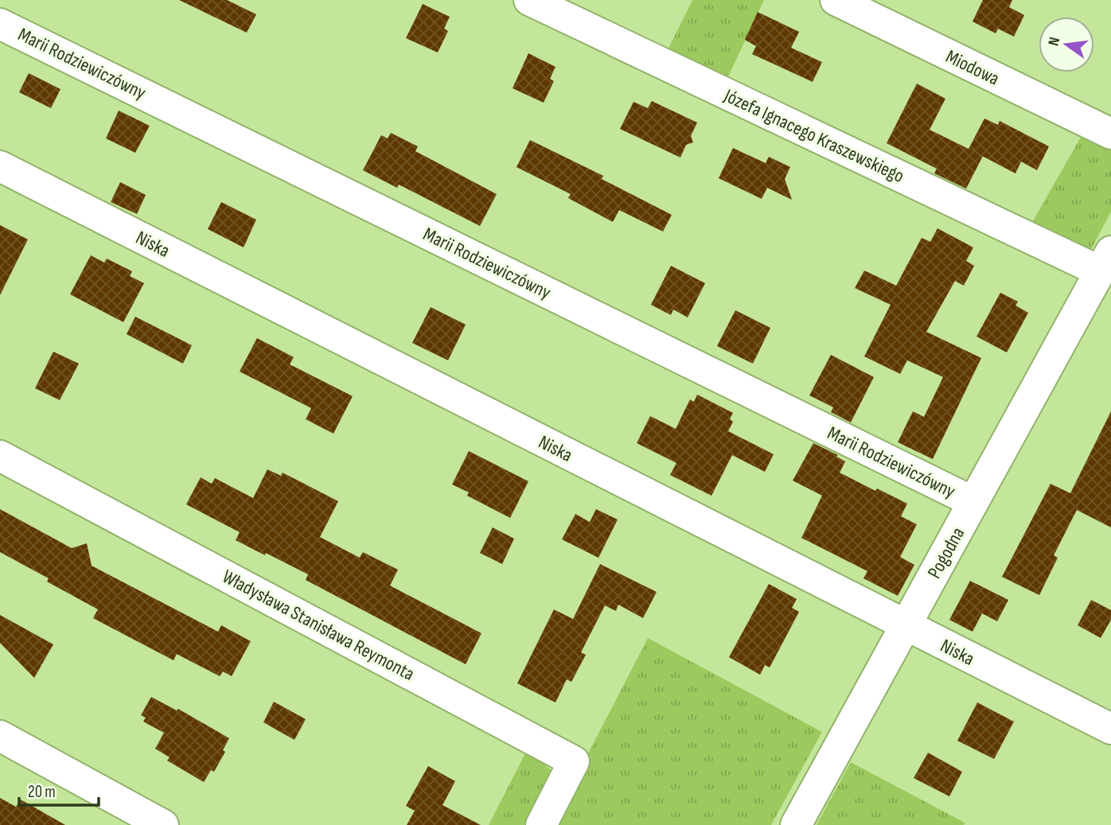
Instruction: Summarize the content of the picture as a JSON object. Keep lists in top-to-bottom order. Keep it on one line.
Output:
{"streets":{"street":["Marii Rodziewiczówny","Miodowa","Józefa Ignacego Kraszewskiego","Niska","Pogodna","Władysława Stanisława Reymonta"]},"crossings":[["Marii Rodziewiczówny","Pogodna"],["Józefa Ignacego Kraszewskiego","Pogodna"],["Niska","Pogodna"]],"scale_bar":"20 m","north":"left"}
